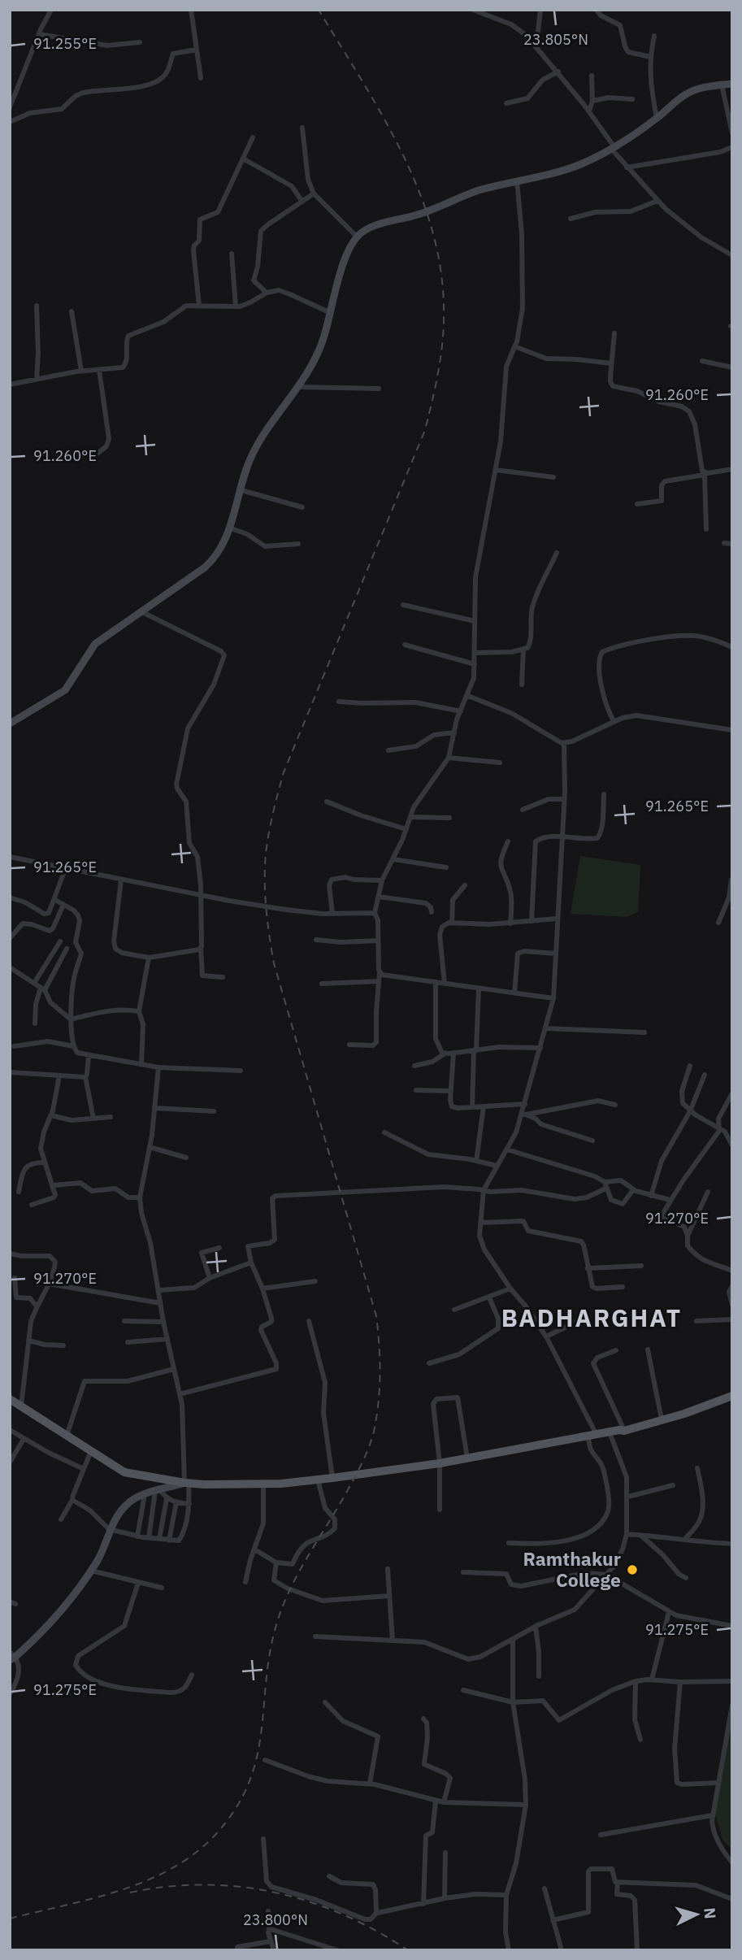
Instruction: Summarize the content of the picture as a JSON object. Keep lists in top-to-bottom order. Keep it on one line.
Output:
{"districts":["BADHARGHAT"],"places":["Ramthakur College"],"north":"right","coordinates":["23.805°N","91.255°E","91.260°E","91.265°E","91.270°E","91.275°E","23.800°N"]}
